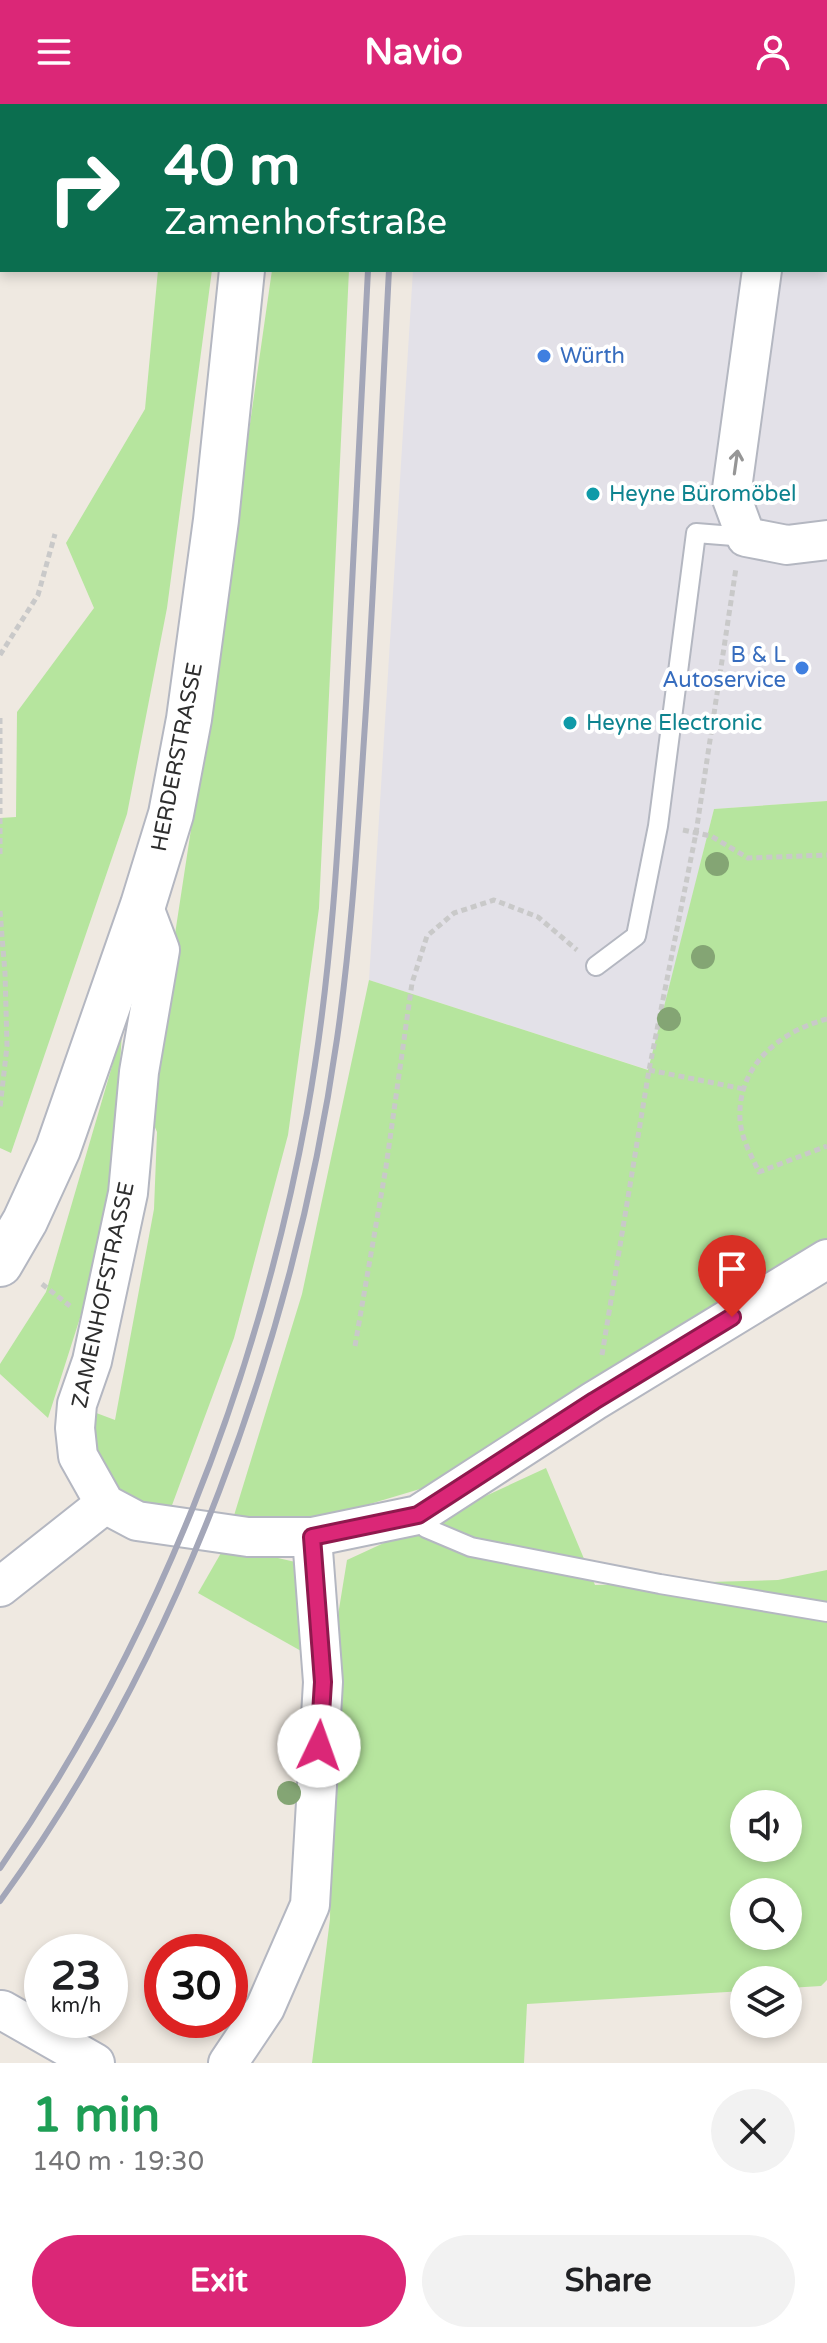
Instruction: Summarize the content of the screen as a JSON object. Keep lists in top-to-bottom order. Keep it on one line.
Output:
{"streets":{"main road":["HERDERSTRASSE"],"street":["ZAMENHOFSTRASSE"]},"crossings":[["HERDERSTRASSE","ZAMENHOFSTRASSE"]],"places":["Würth","Heyne Büromöbel","B & L Autoservice","Heyne Electronic"],"page":{"header":"Navio","turn":["40 m","Zamenhofstraße"],"speed":"23 km/h","limit":"30","heading":["1 min","140 m · 19:30"],"buttons":["Exit","Share"]}}
